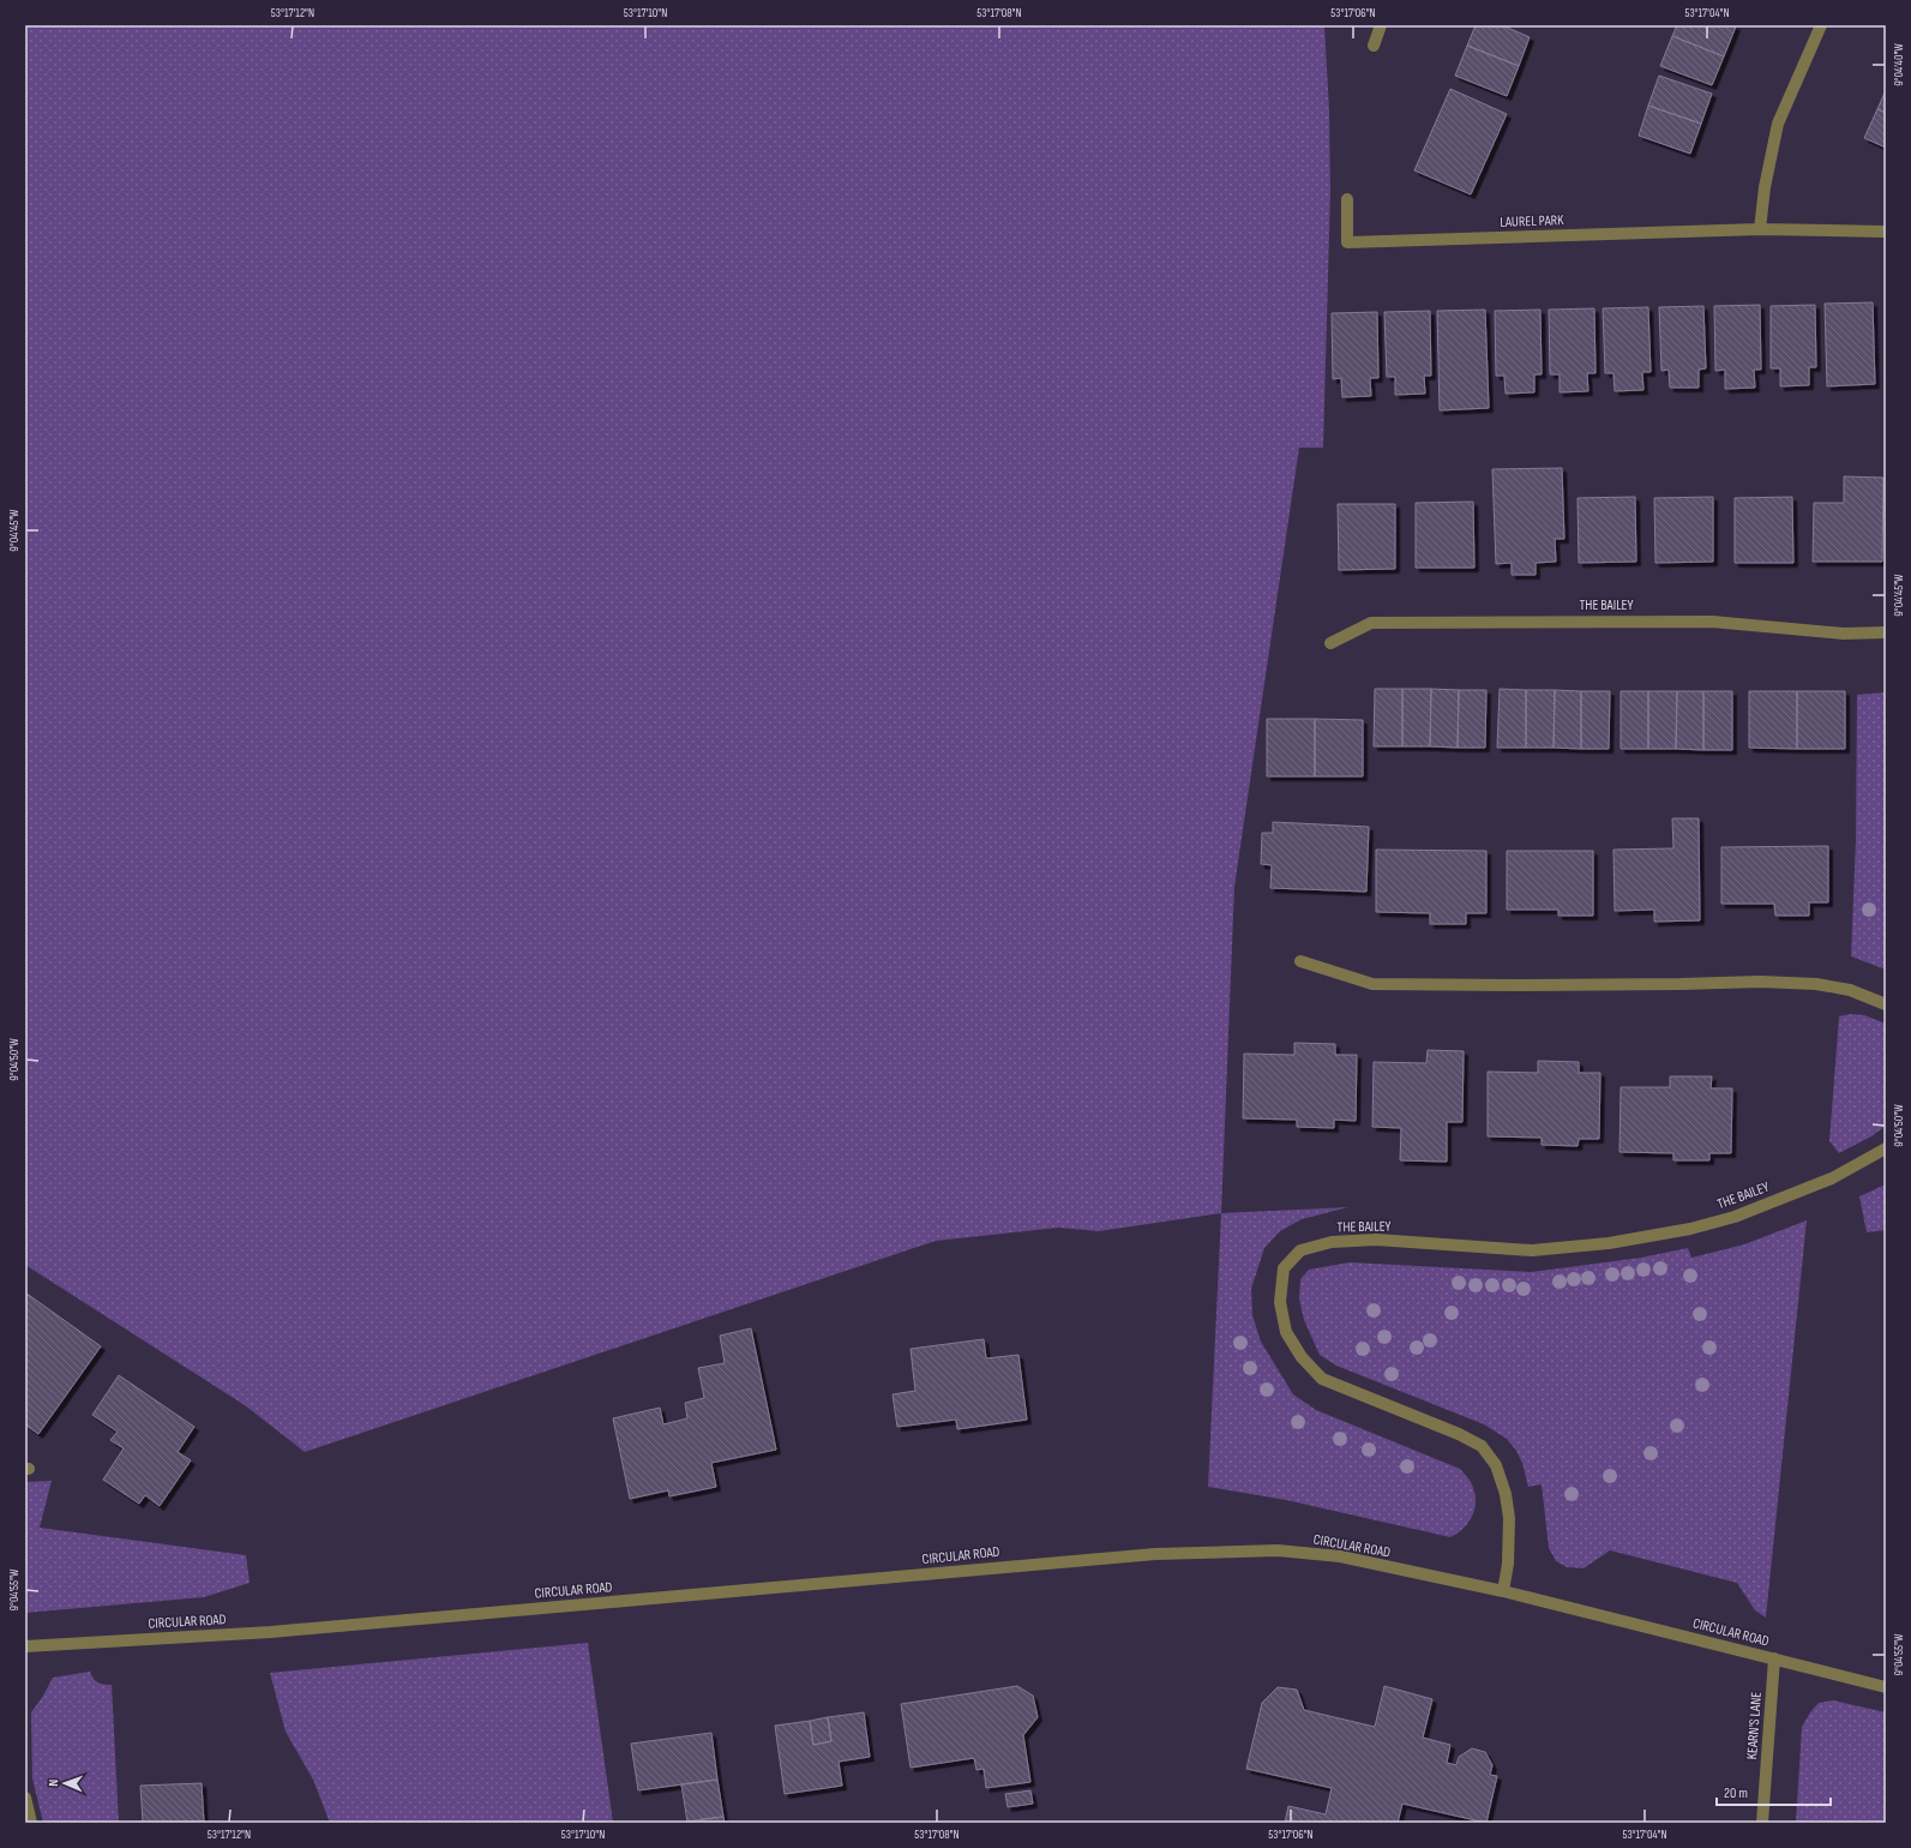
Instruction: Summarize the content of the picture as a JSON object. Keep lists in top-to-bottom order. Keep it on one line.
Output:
{"streets":{"street":["LAUREL PARK","THE BAILEY","CIRCULAR ROAD","KEARN'S LANE"]},"crossings":[["THE BAILEY","CIRCULAR ROAD"],["CIRCULAR ROAD","KEARN'S LANE"]],"scale_bar":"20 m","north":"left","coordinates":["53°17'12\"N","53°17'10\"N","53°17'08\"N","53°17'06\"N","53°17'04\"N","9°04'40\"W","9°04'45\"W","9°04'50\"W","9°04'55\"W"]}
